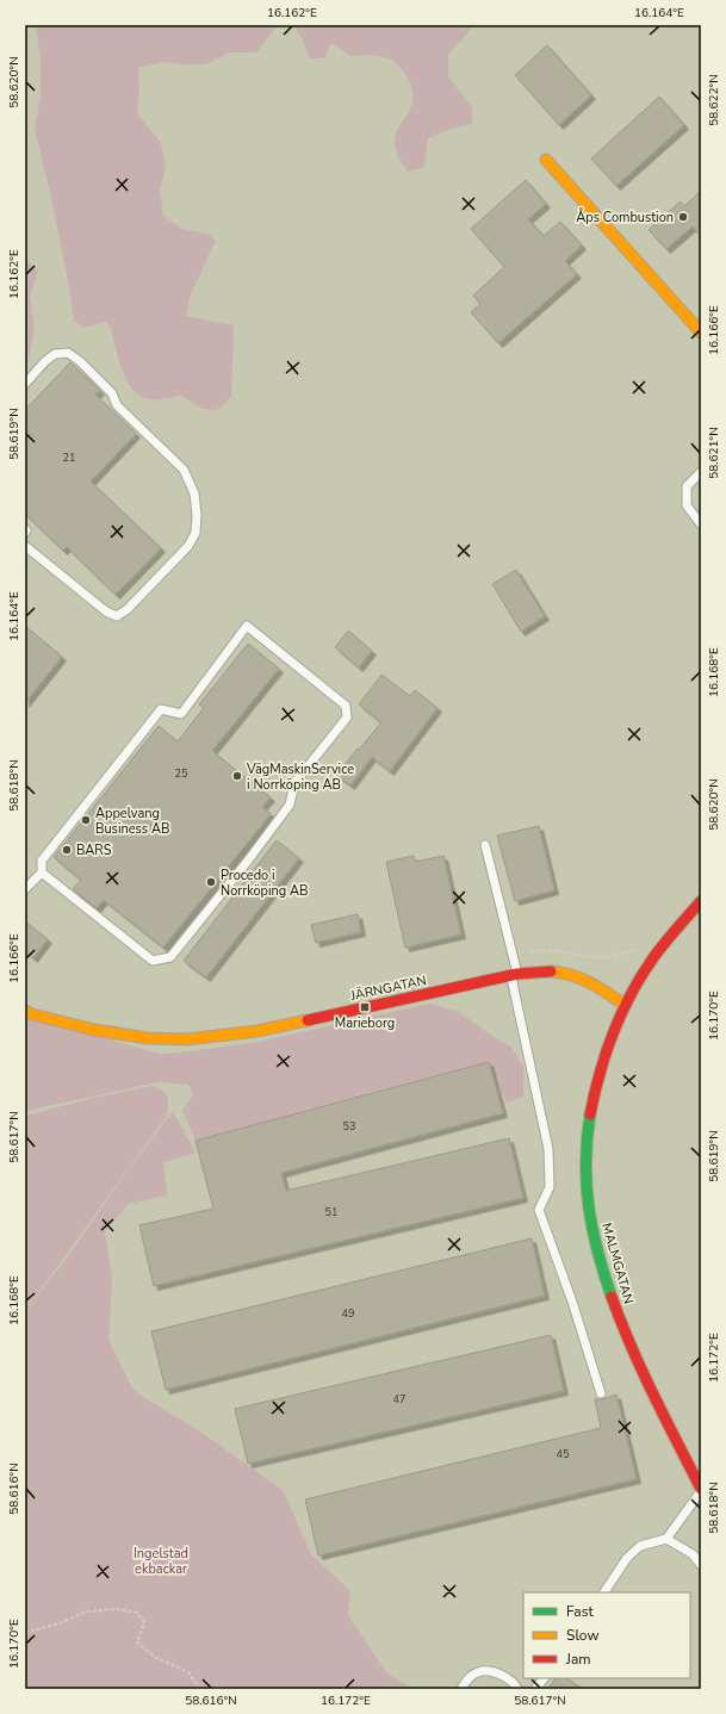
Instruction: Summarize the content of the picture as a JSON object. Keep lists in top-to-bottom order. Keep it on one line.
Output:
{"streets":{"street":["JÄRNGATAN","MALMGATAN"]},"crossings":[["JÄRNGATAN","MALMGATAN"]],"parks":["Ingelstad ekbackar"],"places":{"other":["Åps Combustion","VägMaskinService i Norrköping AB","Appelvang Business AB","BARS","Procedo i Norrköping AB"],"transit":["Marieborg"]},"house_numbers":["21","25","53","51","49","47","45"],"legend":["Fast","Slow","Jam"],"coordinates":["16.162°E","16.164°E","58.620°N","58.622°N","16.166°E","58.619°N","58.621°N","16.168°E","58.618°N","16.170°E","58.617°N","16.172°E","58.616°N"]}
